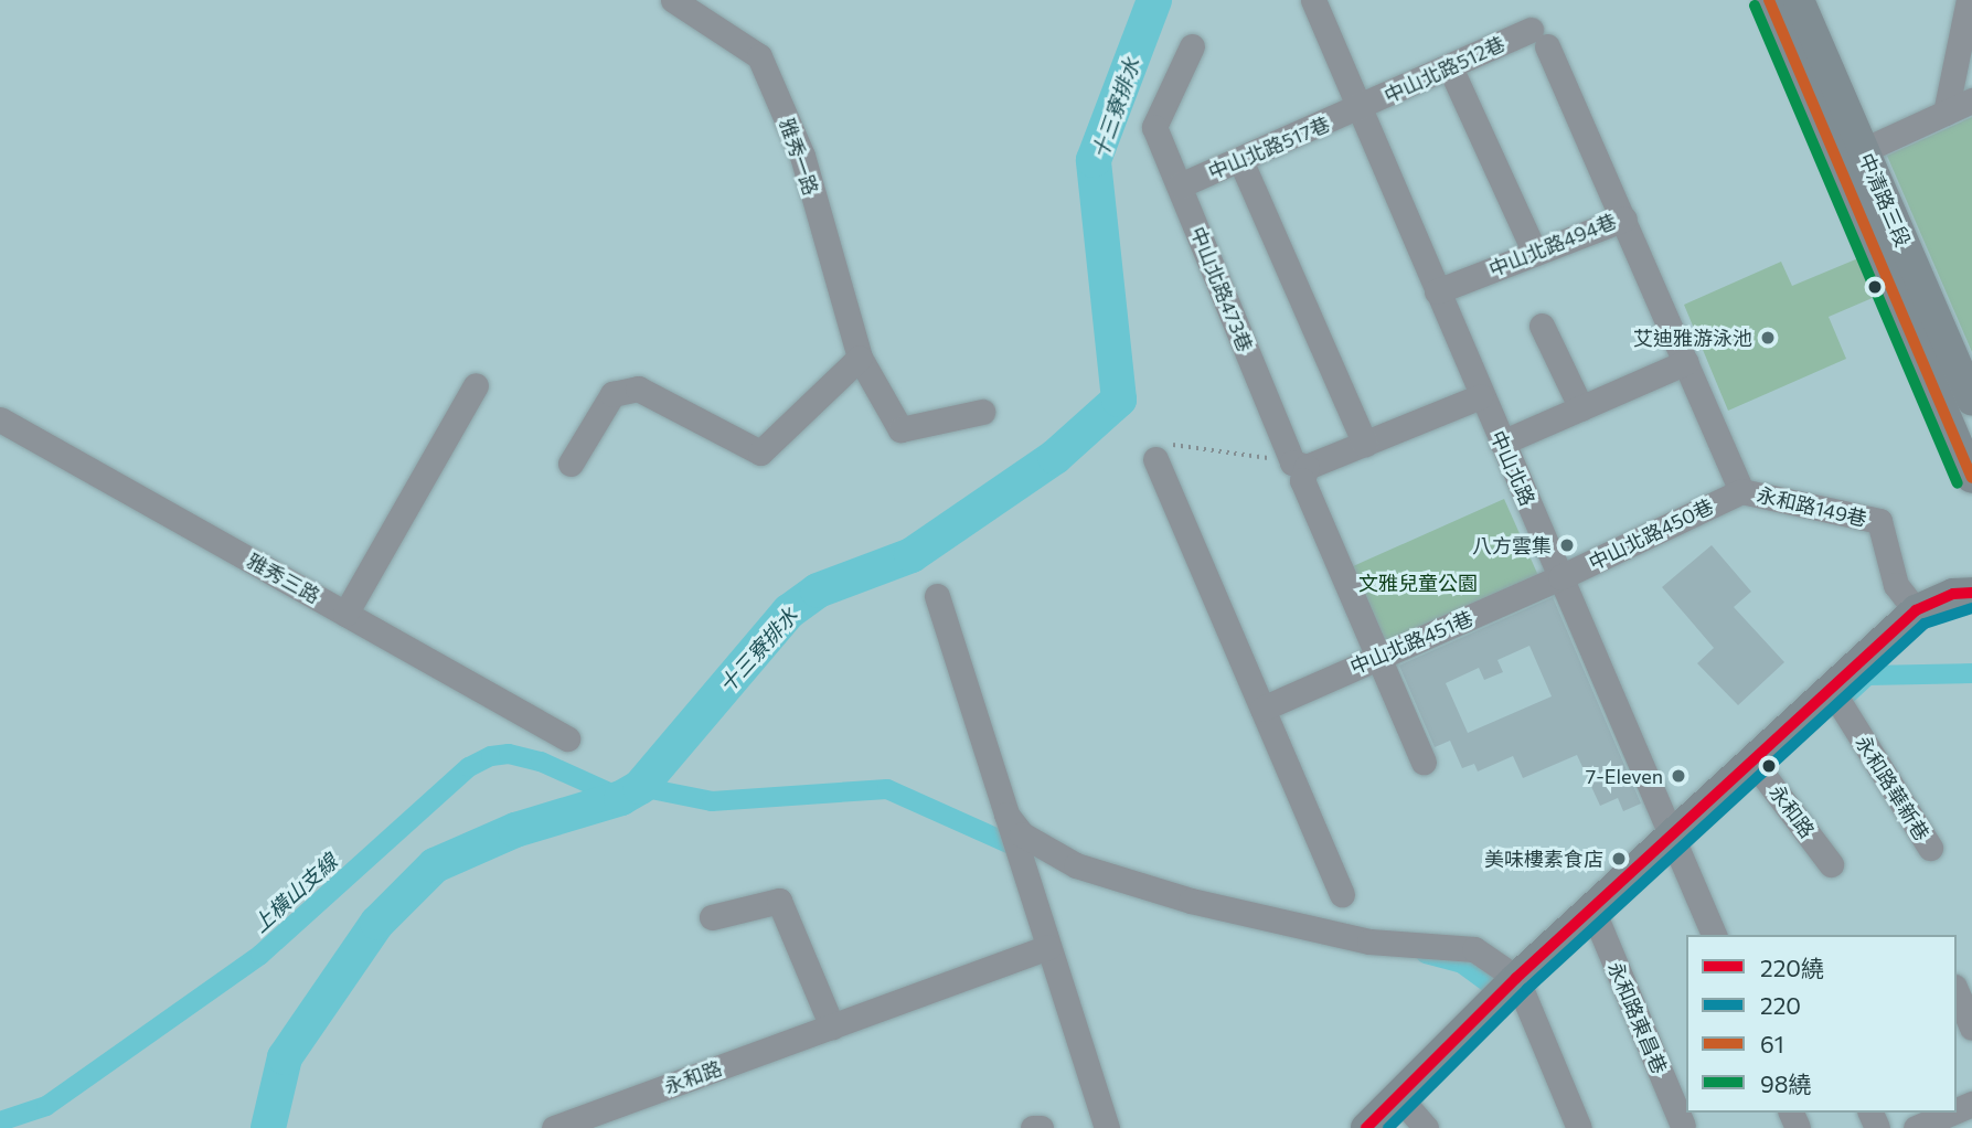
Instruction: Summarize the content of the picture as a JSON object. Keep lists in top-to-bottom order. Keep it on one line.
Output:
{"streets":{"main road":["中清路三段"],"street":["中山北路512巷","中山北路517巷","雅秀一路","中山北路494巷","中山北路473巷","中山北路","永和路149巷","中山北路450巷","雅秀三路","中山北路451巷","永和路華新巷","永和路","永和路東昌巷"]},"crossings":[["中山北路512巷","中山北路517巷"],["中山北路512巷","中山北路494巷"],["中山北路512巷","中山北路"],["中山北路517巷","中山北路473巷"],["中山北路517巷","中山北路"],["中山北路494巷","中山北路"],["中山北路494巷","永和路149巷"],["中山北路473巷","中山北路451巷"],["中山北路","中山北路450巷"],["中山北路","中山北路451巷"],["永和路149巷","中山北路450巷"],["中山北路450巷","中山北路451巷"]],"water":["十三寮排水","上橫山支線"],"parks":["文雅兒童公園"],"places":["艾迪雅游泳池","八方雲集","7-Eleven","美味樓素食店"],"lines":["transit line 61","transit line 98繞","transit line 220繞","transit line 220"],"legend":["220繞","220","61","98繞"]}
